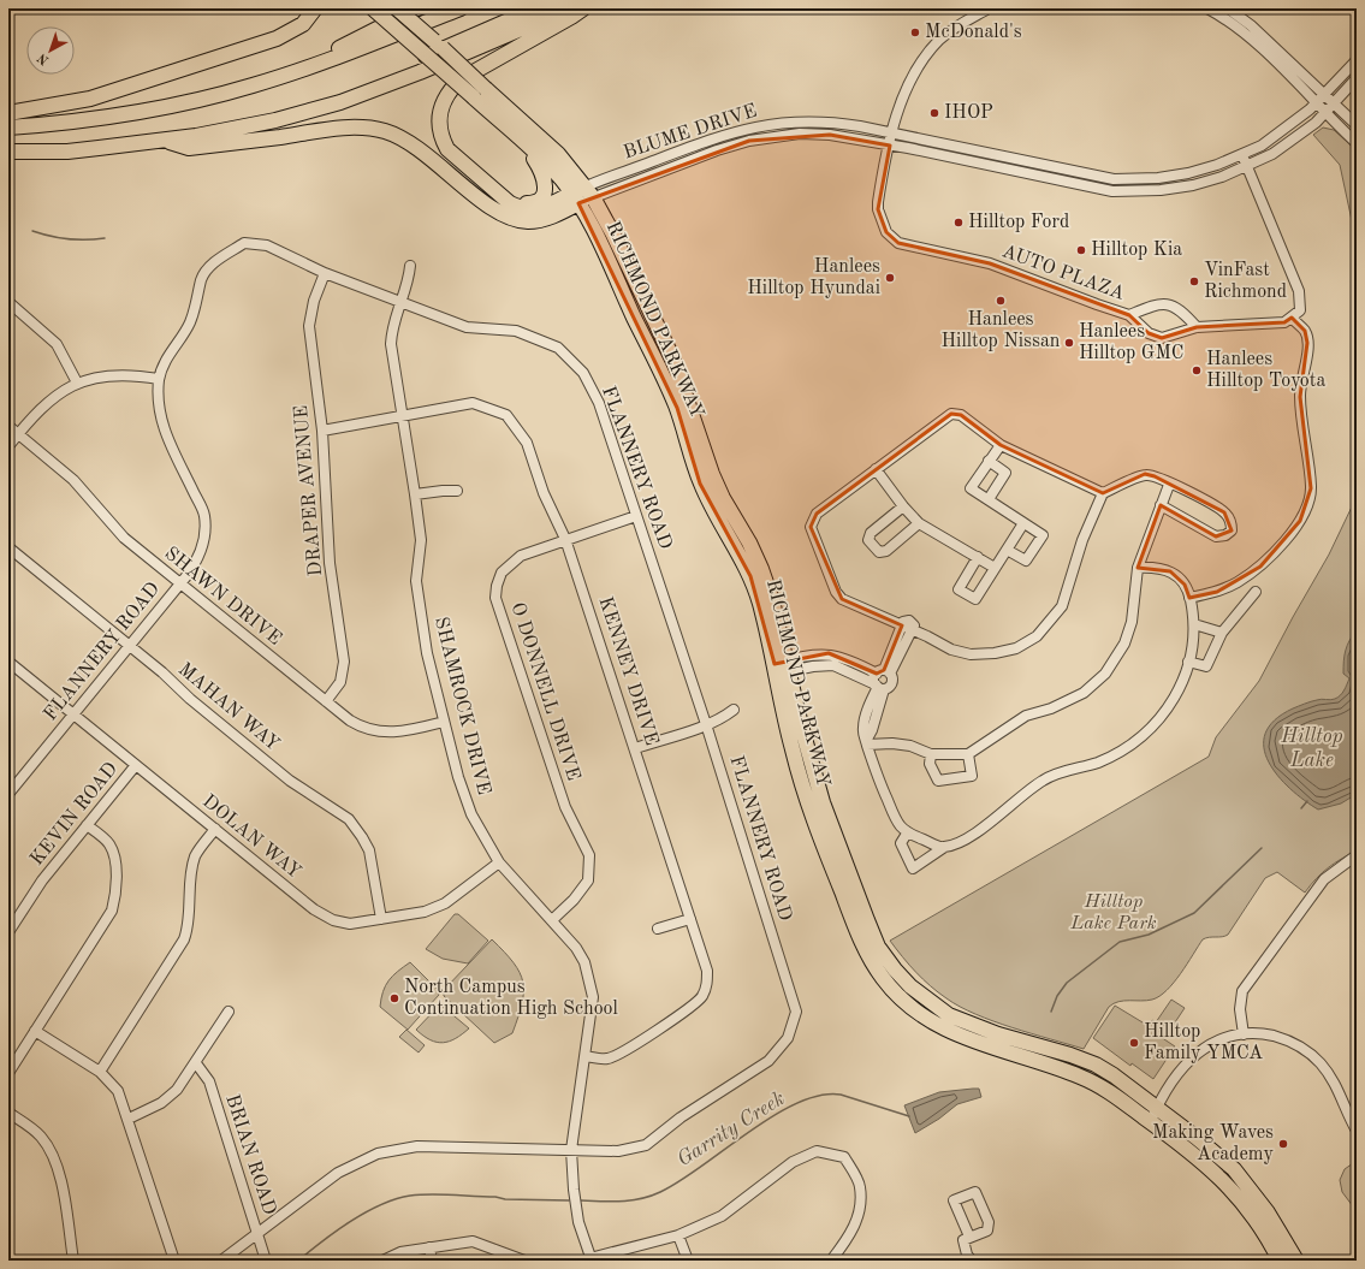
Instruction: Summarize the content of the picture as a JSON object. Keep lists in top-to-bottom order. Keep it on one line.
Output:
{"streets":{"highway":["RICHMOND PARKWAY"],"street":["BLUME DRIVE","AUTO PLAZA","FLANNERY ROAD","DRAPER AVENUE","SHAWN DRIVE","KENNEY DRIVE","O DONNELL DRIVE","SHAMROCK DRIVE","MAHAN WAY","KEVIN ROAD","DOLAN WAY","BRIAN ROAD"]},"crossings":[["BLUME DRIVE","AUTO PLAZA"],["BLUME DRIVE","RICHMOND PARKWAY"],["FLANNERY ROAD","DRAPER AVENUE"],["FLANNERY ROAD","SHAWN DRIVE"],["FLANNERY ROAD","O DONNELL DRIVE"],["FLANNERY ROAD","SHAMROCK DRIVE"],["FLANNERY ROAD","MAHAN WAY"],["FLANNERY ROAD","DOLAN WAY"],["FLANNERY ROAD","BRIAN ROAD"],["DRAPER AVENUE","SHAWN DRIVE"],["DRAPER AVENUE","KENNEY DRIVE"],["SHAWN DRIVE","SHAMROCK DRIVE"],["KENNEY DRIVE","O DONNELL DRIVE"],["KENNEY DRIVE","SHAMROCK DRIVE"],["O DONNELL DRIVE","SHAMROCK DRIVE"],["SHAMROCK DRIVE","DOLAN WAY"],["MAHAN WAY","DOLAN WAY"],["KEVIN ROAD","DOLAN WAY"]],"water":["Hilltop Lake","Garrity Creek"],"parks":["Hilltop Lake Park"],"places":["McDonald's","IHOP","Hilltop Ford","Hilltop Kia","Hanlees Hilltop Hyundai","VinFast Richmond","Hanlees Hilltop Nissan","Hanlees Hilltop GMC","Hanlees Hilltop Toyota","North Campus Continuation High School","Hilltop Family YMCA","Making Waves Academy"],"north":"bottom left"}
